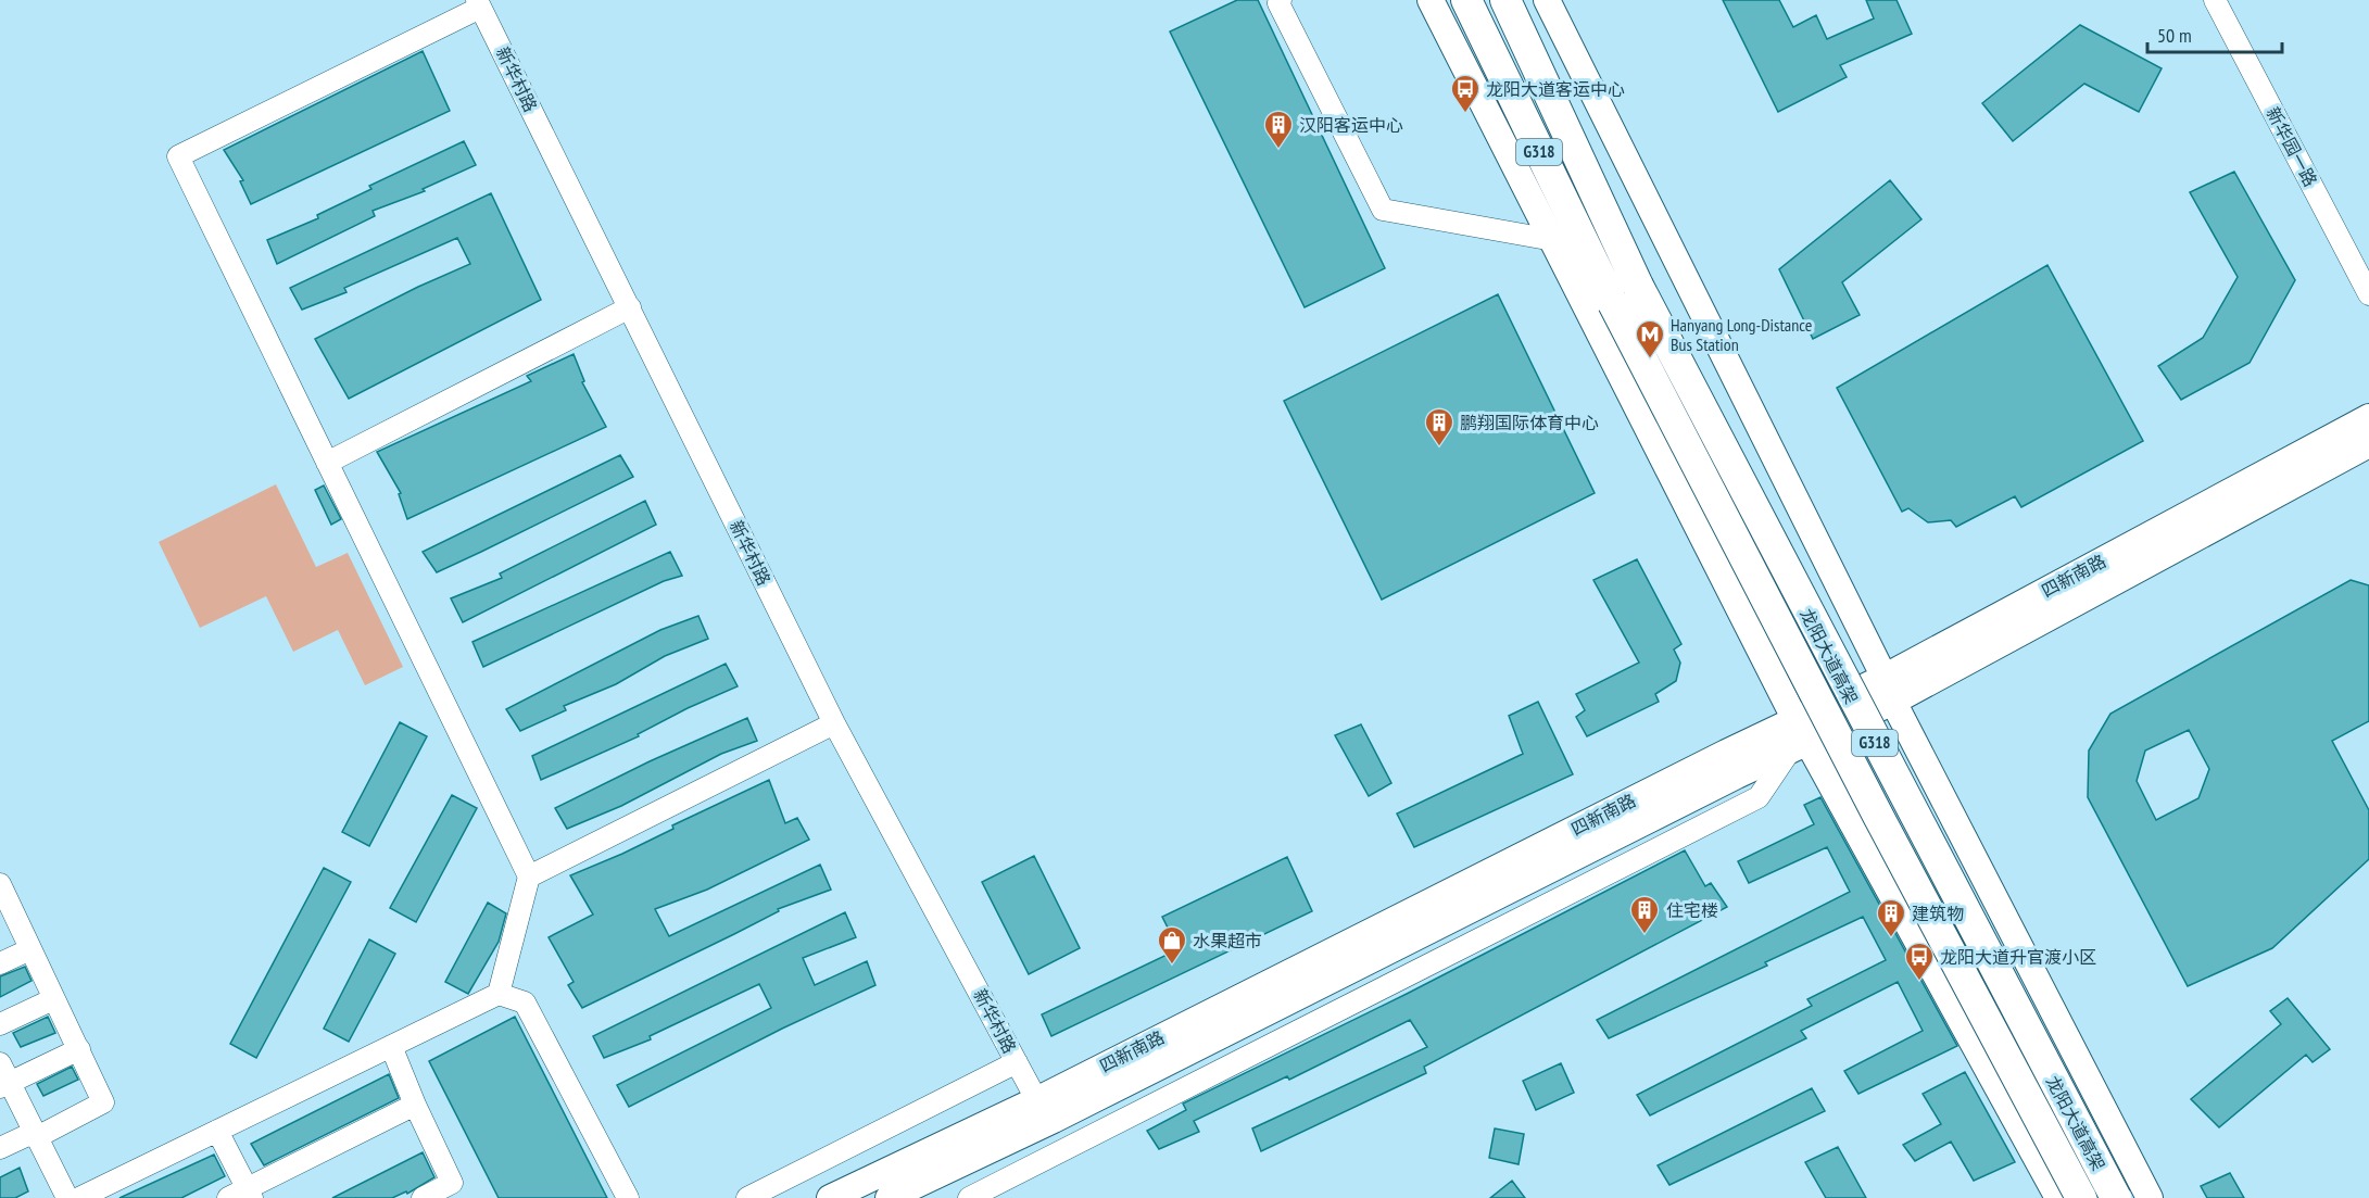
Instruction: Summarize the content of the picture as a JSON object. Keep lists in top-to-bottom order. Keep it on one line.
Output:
{"streets":{"highway":["G318","龙阳大道高架"],"main road":["四新南路"],"street":["新华村路","新华园一路"]},"crossings":[["新华村路","四新南路"],["G318","龙阳大道高架"]],"places":{"bus stop":["龙阳大道客运中心","龙阳大道升官渡小区"],"building":["汉阳客运中心","鹏翔国际体育中心","住宅楼","建筑物"],"metro station":["Hanyang Long-Distance Bus Station"],"shop":["水果超市"]},"scale_bar":"50 m"}
